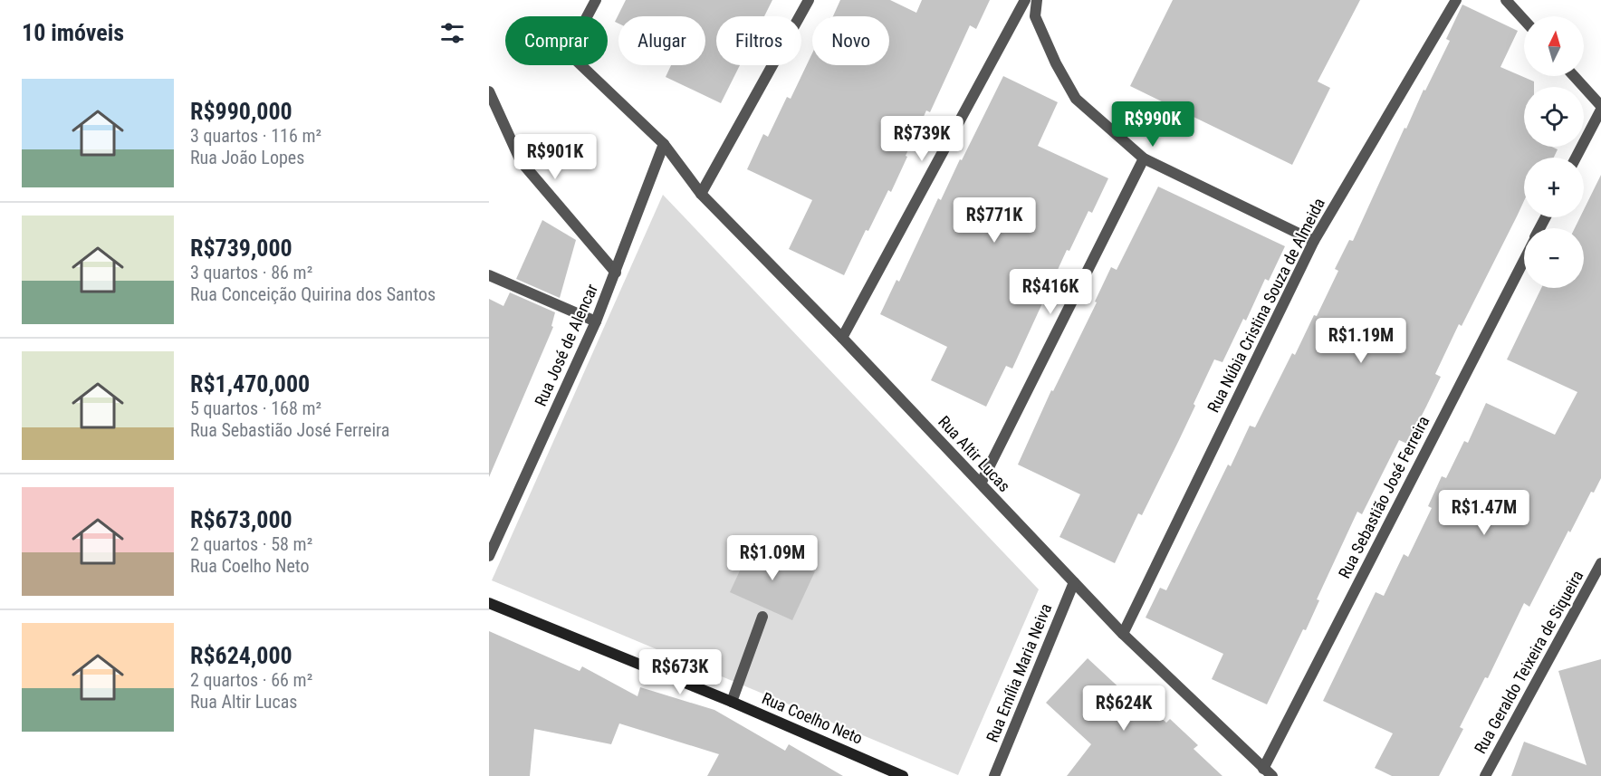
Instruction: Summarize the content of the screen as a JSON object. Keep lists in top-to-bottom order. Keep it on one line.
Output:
{"streets":{"street":["Rua Núbia Cristina Souza de Almeida","Rua José de Alencar","Rua Altir Lucas","Rua Sebastião José Ferreira","Rua Geraldo Teixeira de Siqueira","Rua Emília Maria Neiva","Rua Coelho Neto"]},"crossings":[["Rua Núbia Cristina Souza de Almeida","Rua Altir Lucas"],["Rua José de Alencar","Rua Altir Lucas"],["Rua Altir Lucas","Rua Sebastião José Ferreira"],["Rua Altir Lucas","Rua Emília Maria Neiva"]],"north":"top","page":{"heading":"10 imóveis","map_buttons":["+","−"],"chip":["Comprar","Alugar","Filtros","Novo"],"list":[{"name":"R$990,000","note":"3 quartos · 116 m² · Rua João Lopes"},{"name":"R$739,000","note":"3 quartos · 86 m² · Rua Conceição Quirina dos Santos"},{"name":"R$1,470,000","note":"5 quartos · 168 m² · Rua Sebastião José Ferreira"},{"name":"R$673,000","note":"2 quartos · 58 m² · Rua Coelho Neto"},{"name":"R$624,000","note":"2 quartos · 66 m² · Rua Altir Lucas"}],"price":["R$990K","R$739K","R$901K","R$771K","R$416K","R$1.19M","R$1.47M","R$1.09M","R$673K","R$624K"]}}
